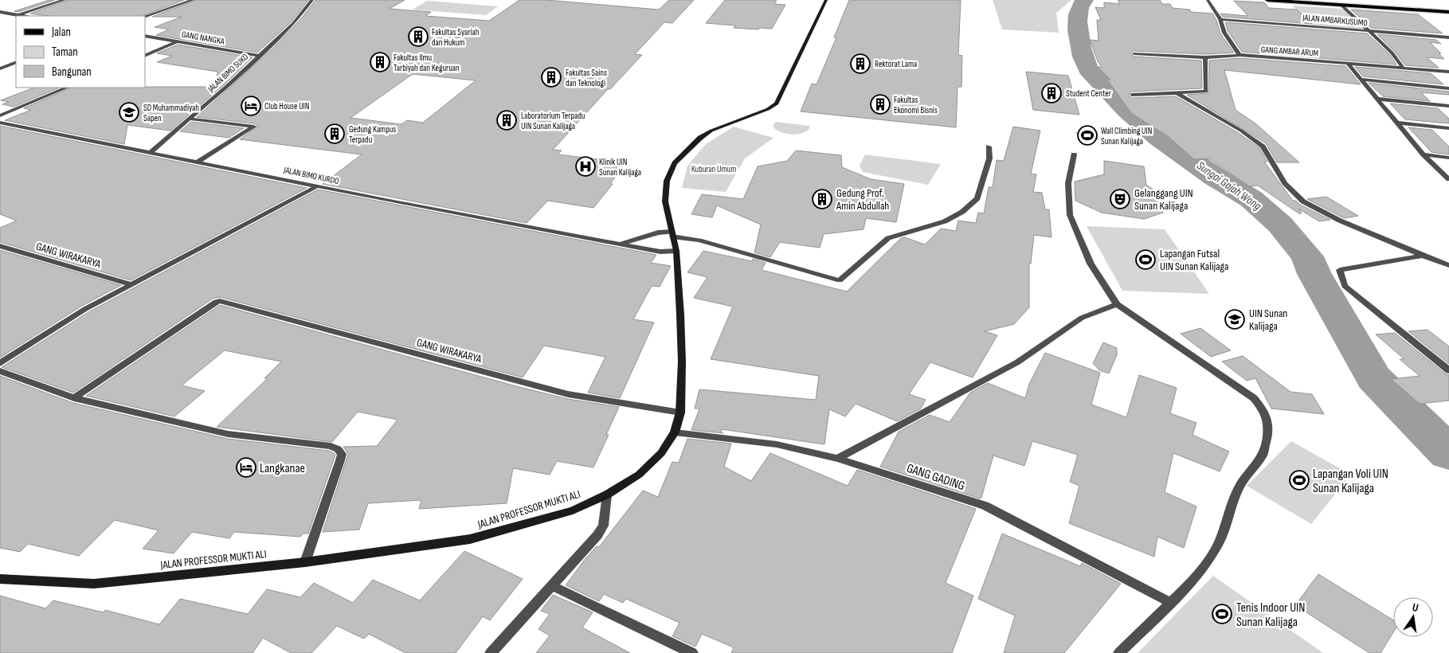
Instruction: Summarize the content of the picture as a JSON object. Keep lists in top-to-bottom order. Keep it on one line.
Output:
{"streets":{"main road":["JALAN PROFESSOR MUKTI ALI"],"street":["JALAN AMBARKUSUMO","GANG NANGKA","GANG AMBAR ARUM","JALAN BIMO SUKO","JALAN BIMO KURDO","GANG WIRAKARYA","GANG GADING"]},"crossings":[["GANG NANGKA","JALAN BIMO SUKO"],["JALAN BIMO SUKO","JALAN BIMO KURDO"],["JALAN BIMO KURDO","JALAN PROFESSOR MUKTI ALI"],["GANG WIRAKARYA","JALAN PROFESSOR MUKTI ALI"],["GANG GADING","JALAN PROFESSOR MUKTI ALI"]],"water":["Sungai Gajah Wong"],"parks":["Kuburan Umum"],"places":{"building":["Fakultas Syariah dan Hukum","Fakultas Ilmu Tarbiyah dan Keguruan","Rektorat Lama","Fakultas Sains dan Teknologi","Student Center","Fakultas Ekonomi Bisnis","Laboratorium Terpadu UIN Sunan Kalijaga","Gedung Kampus Terpadu","Gedung Prof. Amin Abdullah"],"hotel":["Club House UIN","Langkanae"],"school or university":["SD Muhammadiyah Sapen","UIN Sunan Kalijaga"],"sports":["Wall Climbing UIN Sunan Kalijaga","Lapangan Futsal UIN Sunan Kalijaga","Lapangan Voli UIN Sunan Kalijaga","Tenis Indoor UIN Sunan Kalijaga"],"hospital":["Klinik UIN Sunan Kalijaga"],"theatre":["Gelanggang UIN Sunan Kalijaga"]},"legend":["Jalan","Taman","Bangunan"],"north":"top"}
